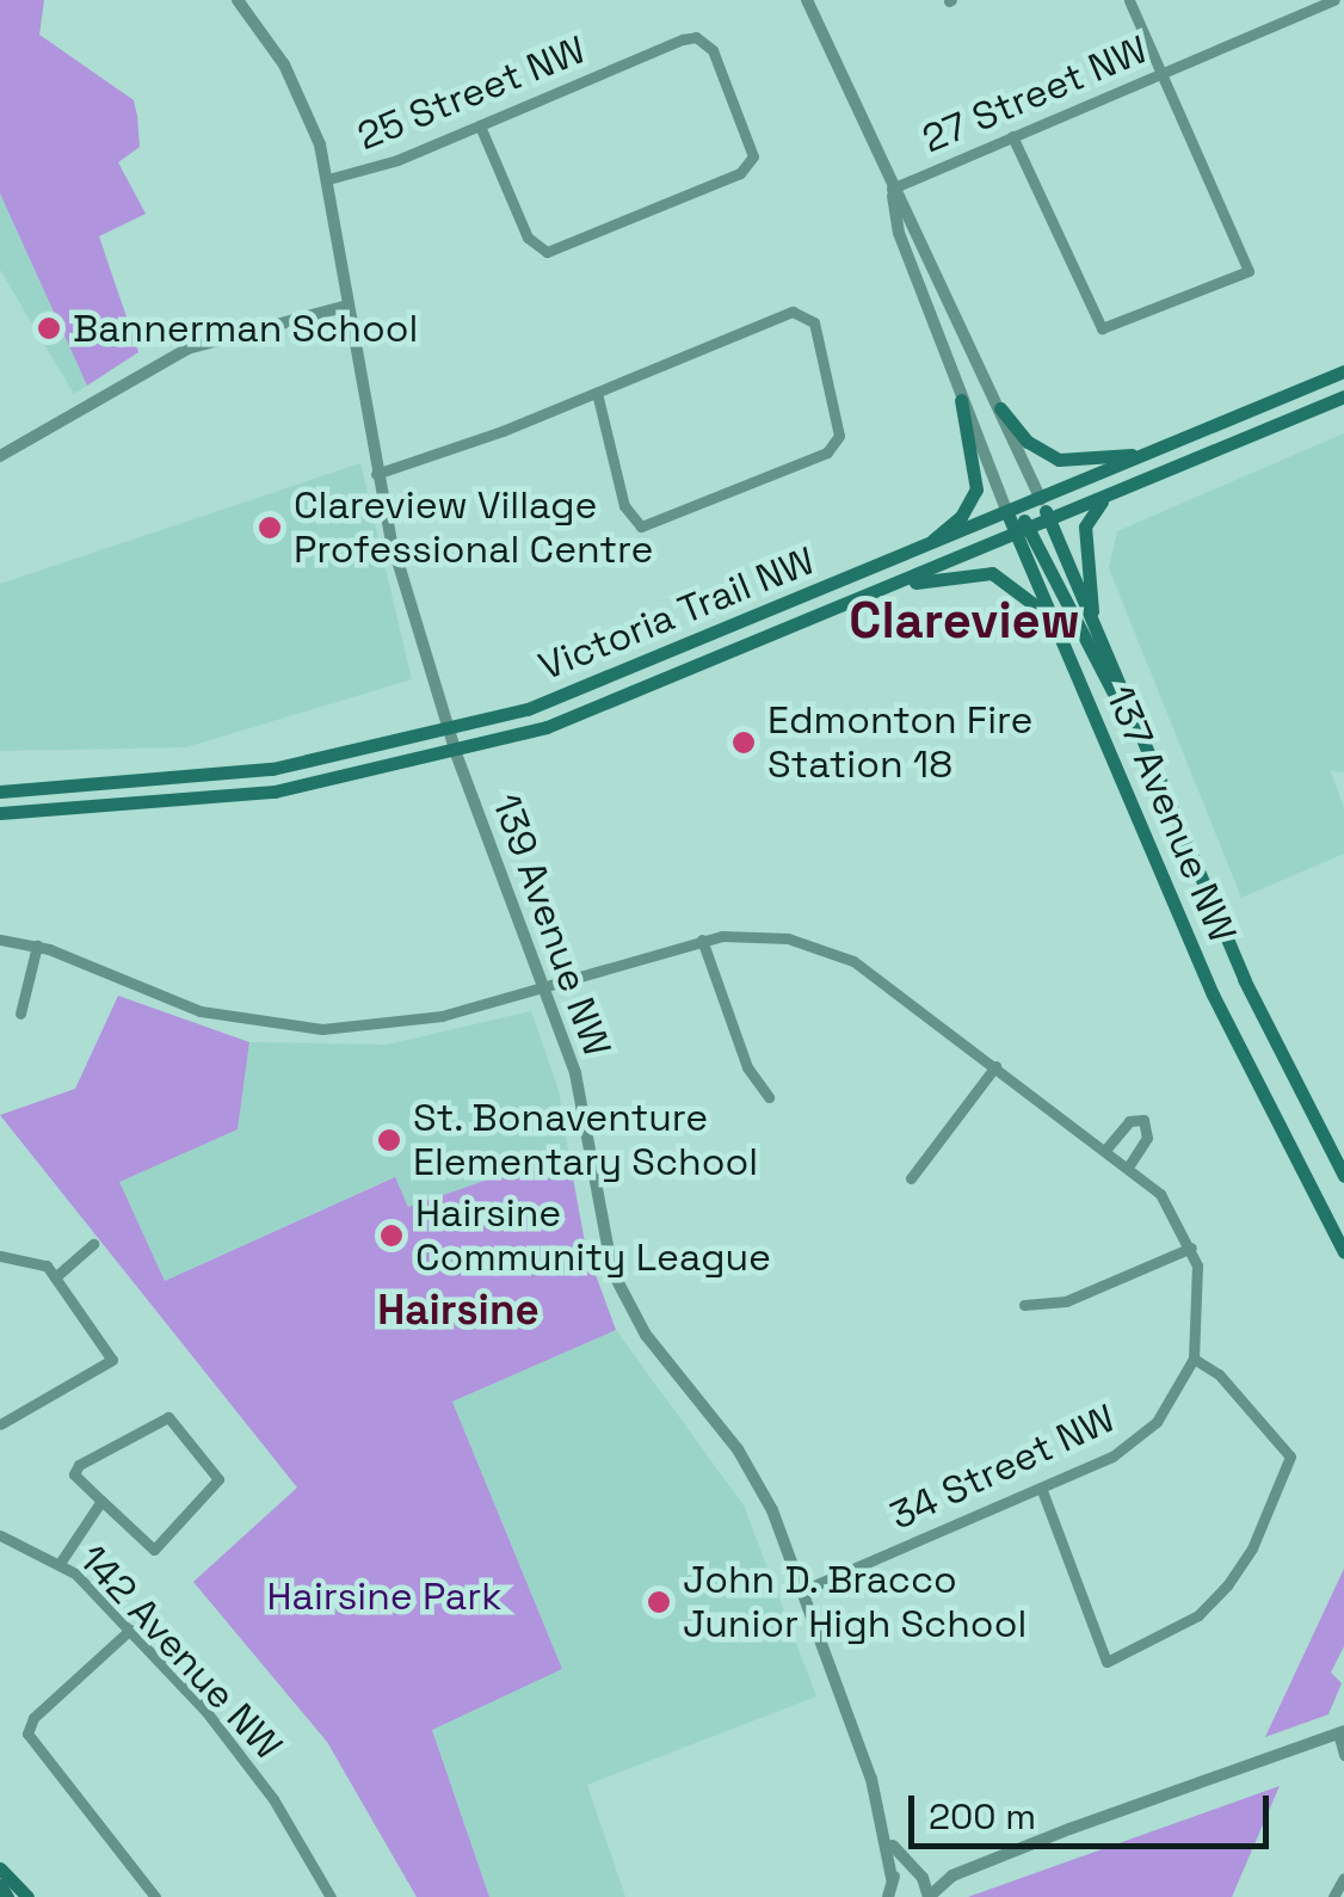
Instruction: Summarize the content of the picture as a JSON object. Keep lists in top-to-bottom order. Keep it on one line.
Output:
{"streets":{"main road":["Victoria Trail NW","137 Avenue NW"],"street":["25 Street NW","27 Street NW","139 Avenue NW","34 Street NW","142 Avenue NW"]},"crossings":[["25 Street NW","139 Avenue NW"],["27 Street NW","137 Avenue NW"],["Victoria Trail NW","137 Avenue NW"],["Victoria Trail NW","139 Avenue NW"],["139 Avenue NW","34 Street NW"]],"districts":["Clareview","Hairsine"],"parks":["Hairsine Park"],"places":["Bannerman School","Clareview Village Professional Centre","Edmonton Fire Station 18","St. Bonaventure Elementary School","Hairsine Community League","John D. Bracco Junior High School"],"scale_bar":"200 m"}
